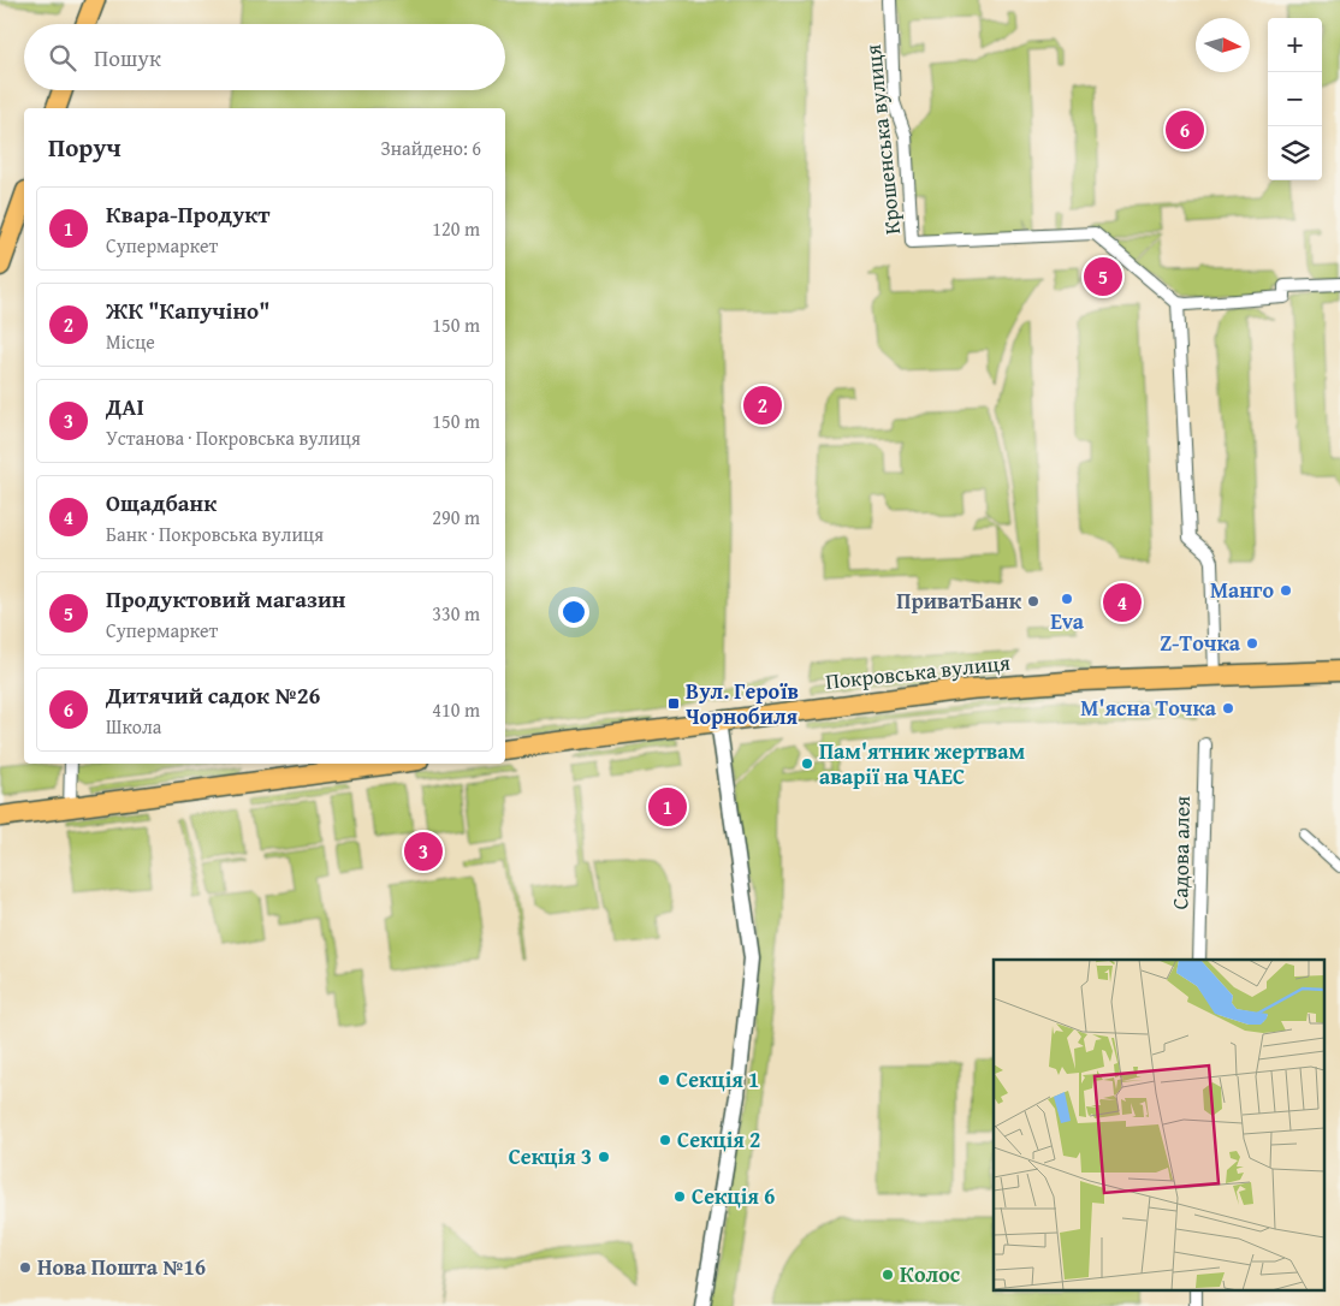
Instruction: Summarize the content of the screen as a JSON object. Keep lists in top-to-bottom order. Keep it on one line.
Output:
{"streets":{"main road":["Покровська вулиця"],"street":["Крошенська вулиця","Садова алея"]},"places":{"other":["Манго","Eva","ПриватБанк","Z-Точка","М'ясна Точка","Пам'ятник жертвам аварії на ЧАЕС","Секція 1","Секція 2","Секція 3","Секція 6","Нова Пошта №16","Колос"],"transit":["Вул. Героїв Чорнобиля"]},"north":"right","page":{"map_buttons":["+","−"],"search":"Пошук","pins":["6","5","2","4","1","3"],"heading":["Поруч","Знайдено: 6"],"list":[{"mark":"1","name":"Квара-Продукт","note":"Супермаркет","value":"120 m"},{"mark":"2","name":"ЖК \"Капучіно\"","note":"Місце","value":"150 m"},{"mark":"3","name":"ДАІ","note":"Установа · Покровська вулиця","value":"150 m"},{"mark":"4","name":"Ощадбанк","note":"Банк · Покровська вулиця","value":"290 m"},{"mark":"5","name":"Продуктовий магазин","note":"Супермаркет","value":"330 m"},{"mark":"6","name":"Дитячий садок №26","note":"Школа","value":"410 m"}]}}
